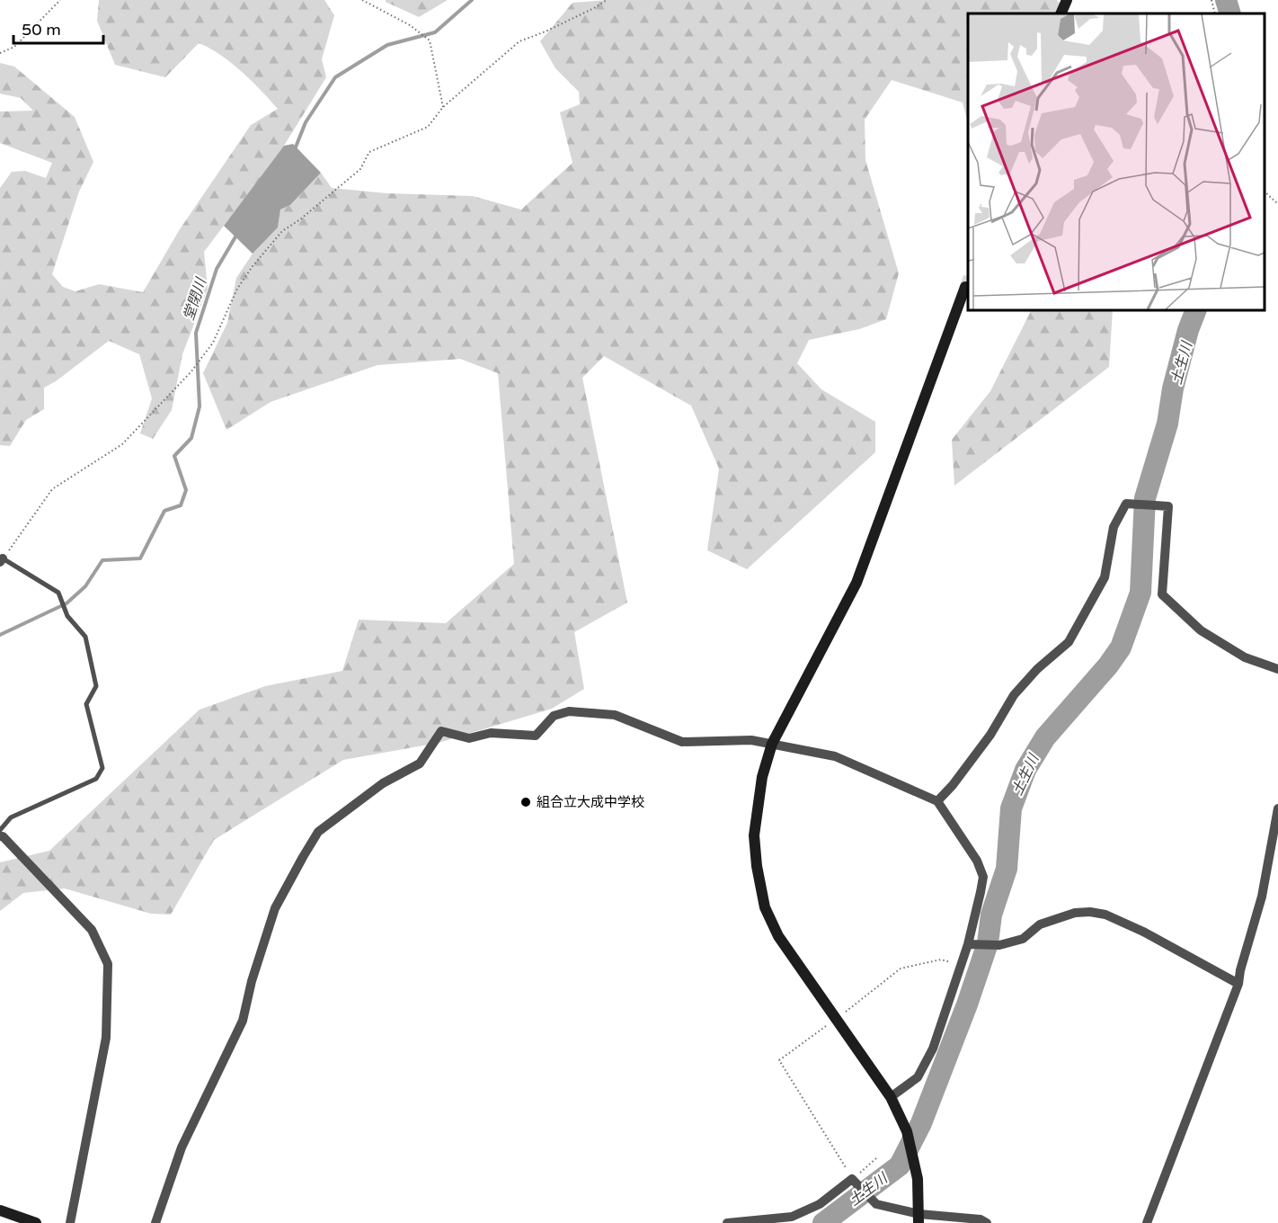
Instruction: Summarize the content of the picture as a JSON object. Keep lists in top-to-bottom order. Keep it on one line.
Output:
{"water":["堂閉川","土生川"],"places":["組合立大成中学校"],"scale_bar":"50 m"}
